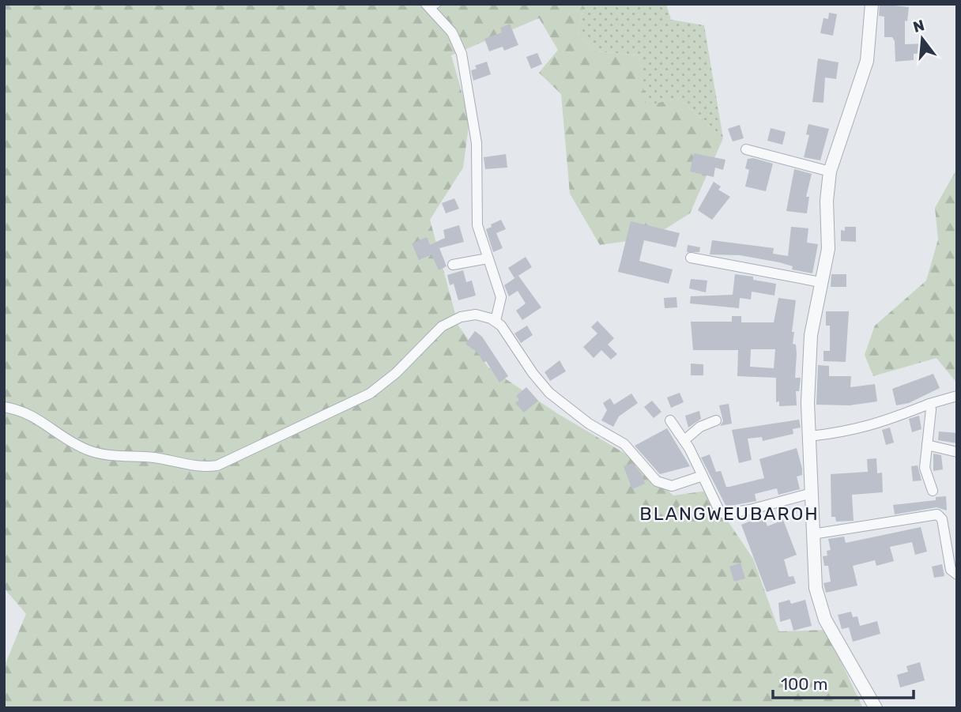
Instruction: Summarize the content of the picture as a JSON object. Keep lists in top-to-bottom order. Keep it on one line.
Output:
{"districts":["BLANGWEUBAROH"],"scale_bar":"100 m","north":"top"}
